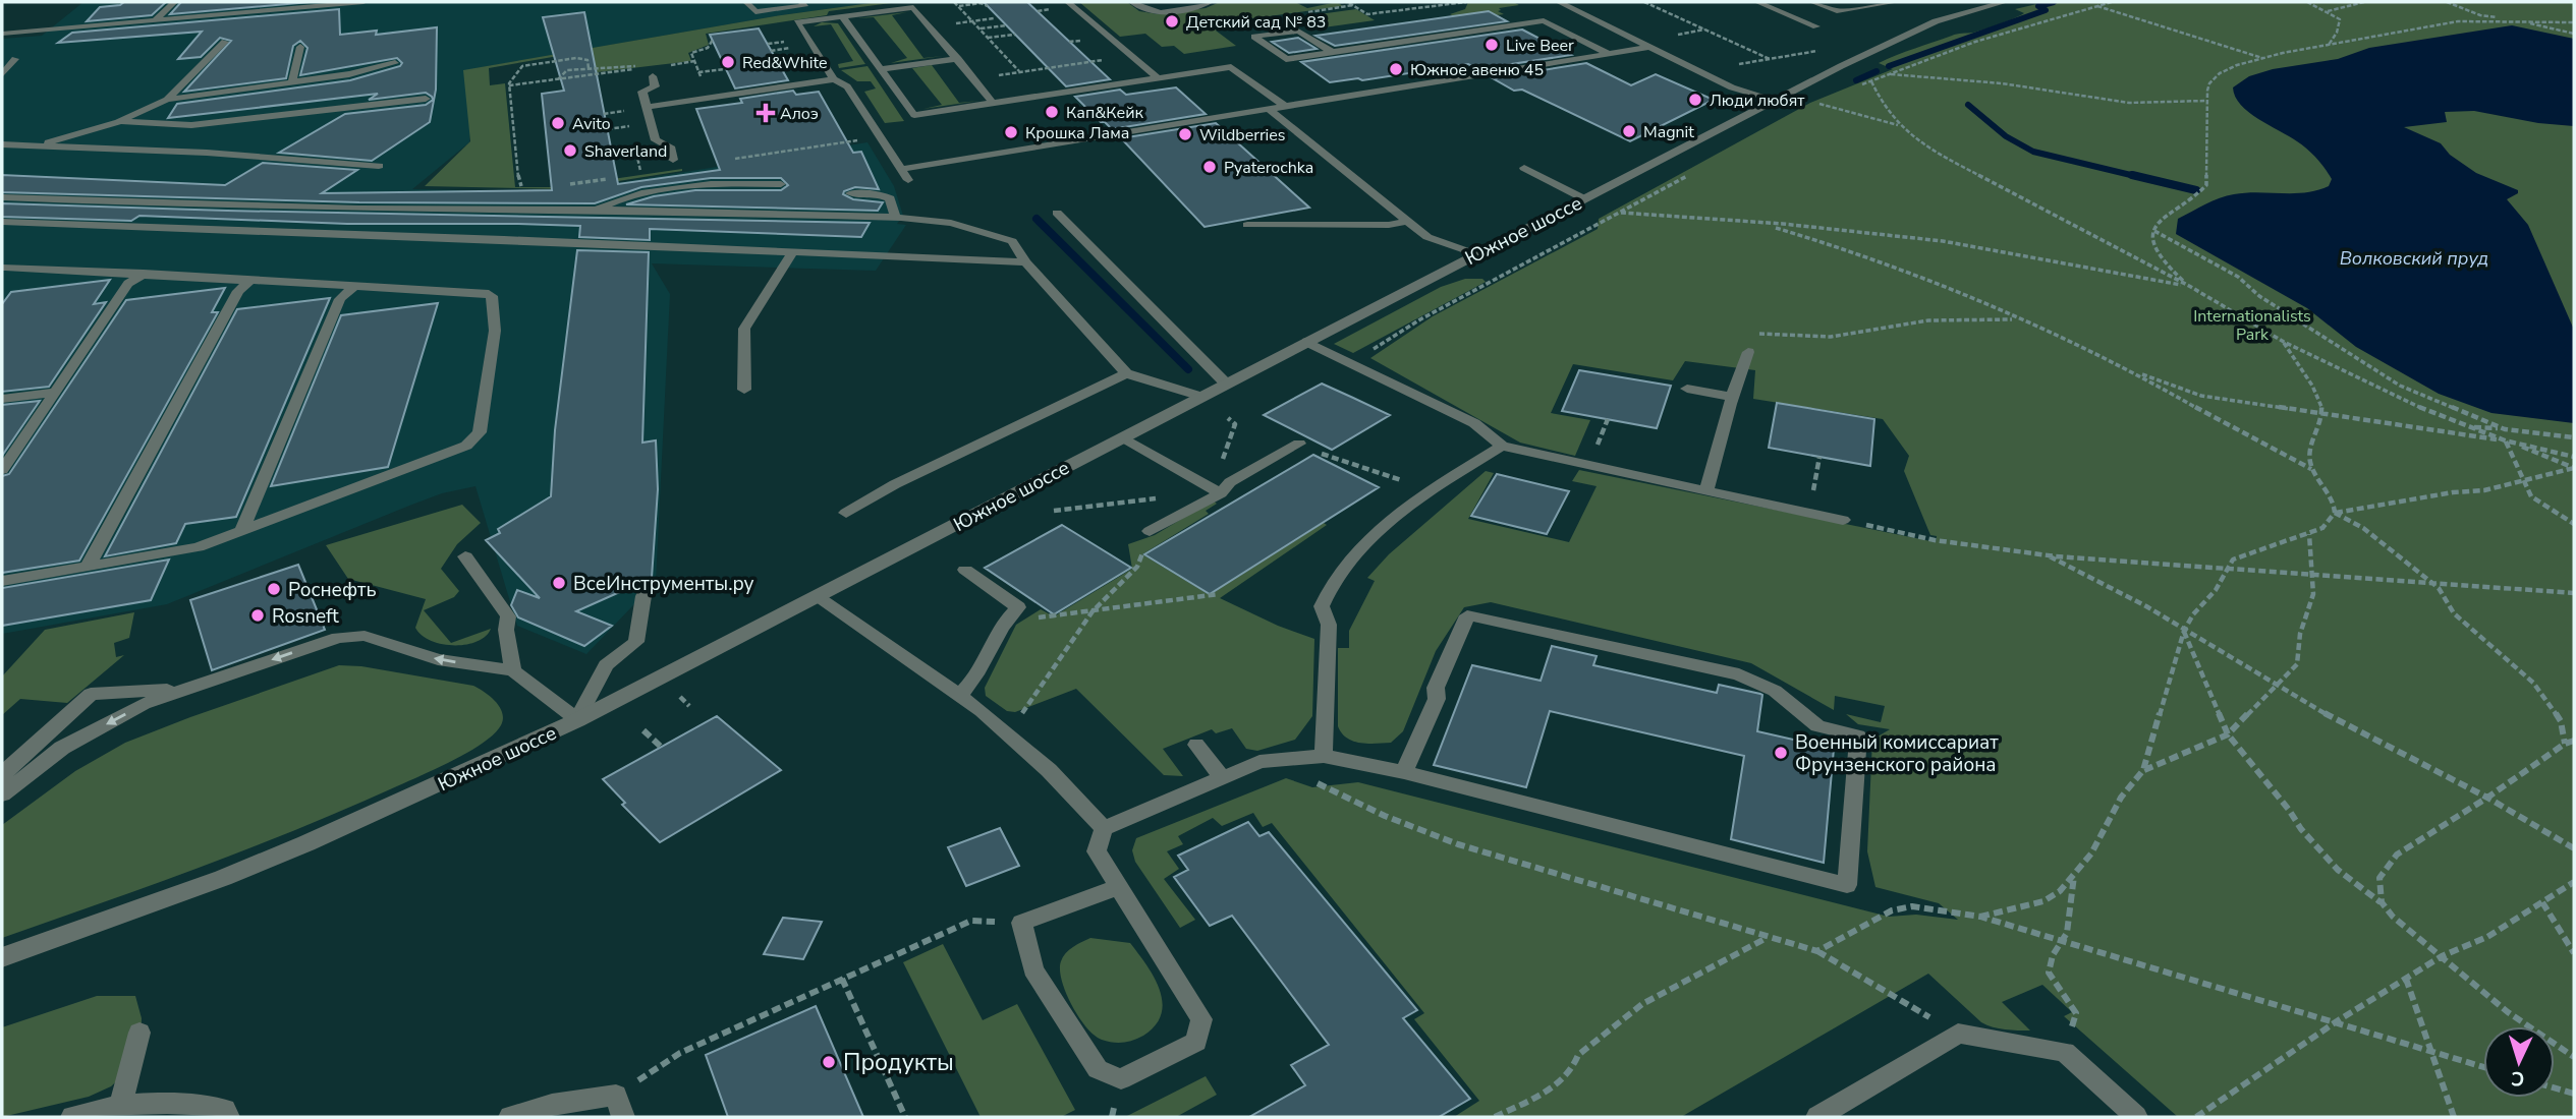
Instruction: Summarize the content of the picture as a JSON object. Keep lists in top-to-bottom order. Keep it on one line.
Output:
{"streets":{"street":["Южное шоссе"]},"water":["Волковский пруд"],"parks":["Internationalists Park"],"places":{"other":["Детский сад № 83","Live Beer","Red&White","Южное авеню 45","Люди любят","Кап&Кейк","Avito","Magnit","Крошка Лама","Wildberries","Shaverland","Pyaterochka","ВсеИнструменты.ру","Роснефть","Rosneft","Военный комиссариат Фрунзенского района","Продукты"],"health":["Алоэ"]},"north":"bottom"}
